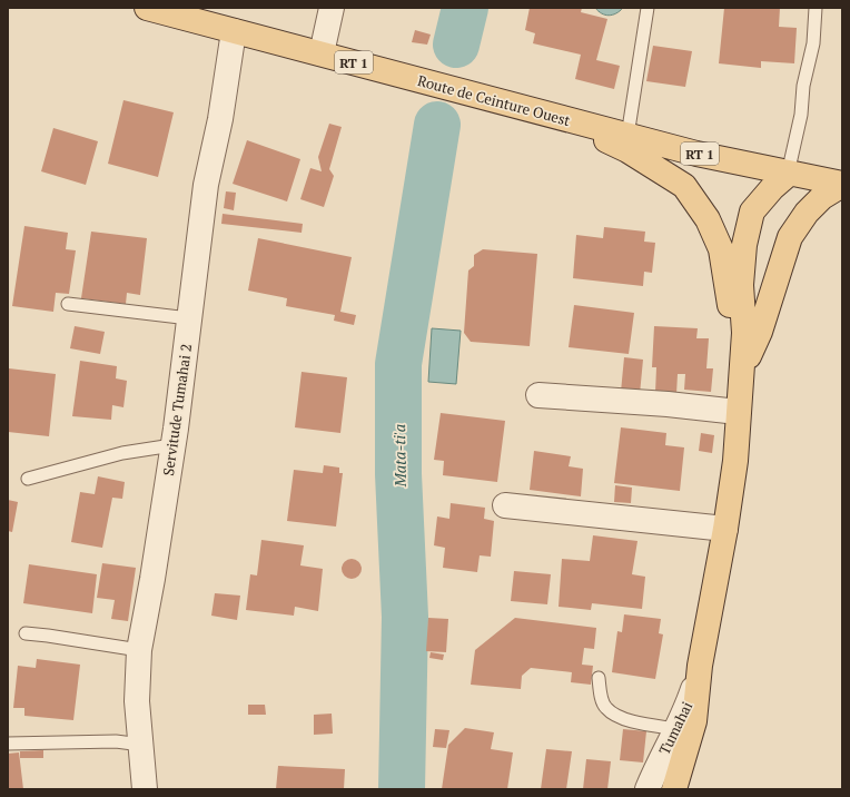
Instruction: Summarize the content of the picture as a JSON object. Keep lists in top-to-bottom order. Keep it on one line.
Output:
{"streets":{"main road":["RT 1","Route de Ceinture Ouest"],"street":["Servitude Tumahai 2","Tumahai"]},"crossings":[["Route de Ceinture Ouest","Servitude Tumahai 2"]],"water":["Mata-ti'a"]}
